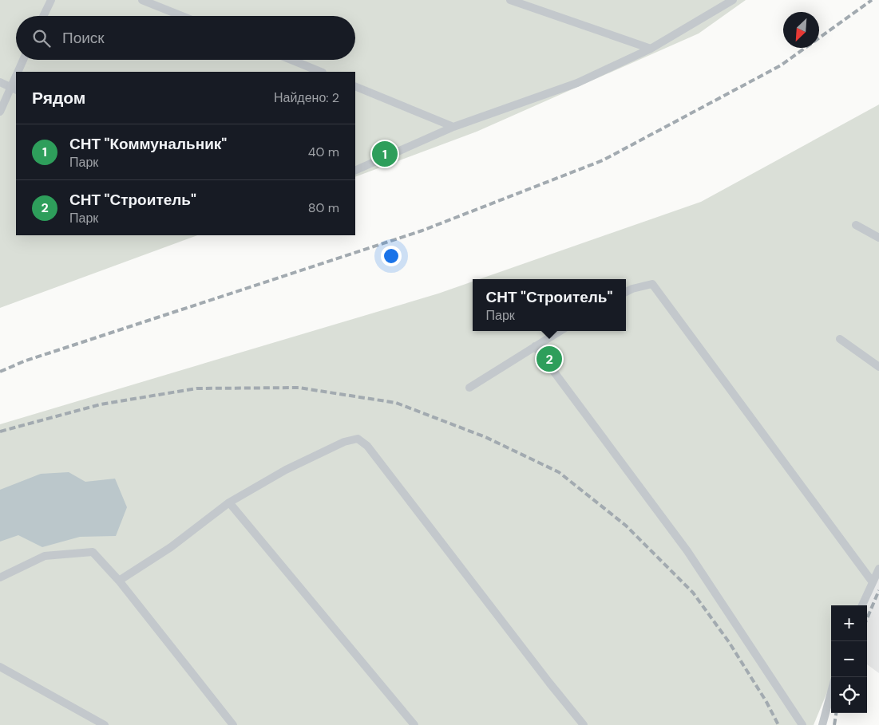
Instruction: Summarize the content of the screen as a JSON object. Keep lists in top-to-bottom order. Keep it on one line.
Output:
{"north":"bottom left","page":{"search":"Поиск","heading":["Рядом","Найдено: 2"],"list":[{"mark":"1","name":"СНТ \"Коммунальник\"","note":"Парк","value":"40 m"},{"mark":"2","name":"СНТ \"Строитель\"","note":"Парк","value":"80 m"}],"pins":["1","2"],"popup":["СНТ \"Строитель\"","Парк"],"map_buttons":["+","−"]}}
